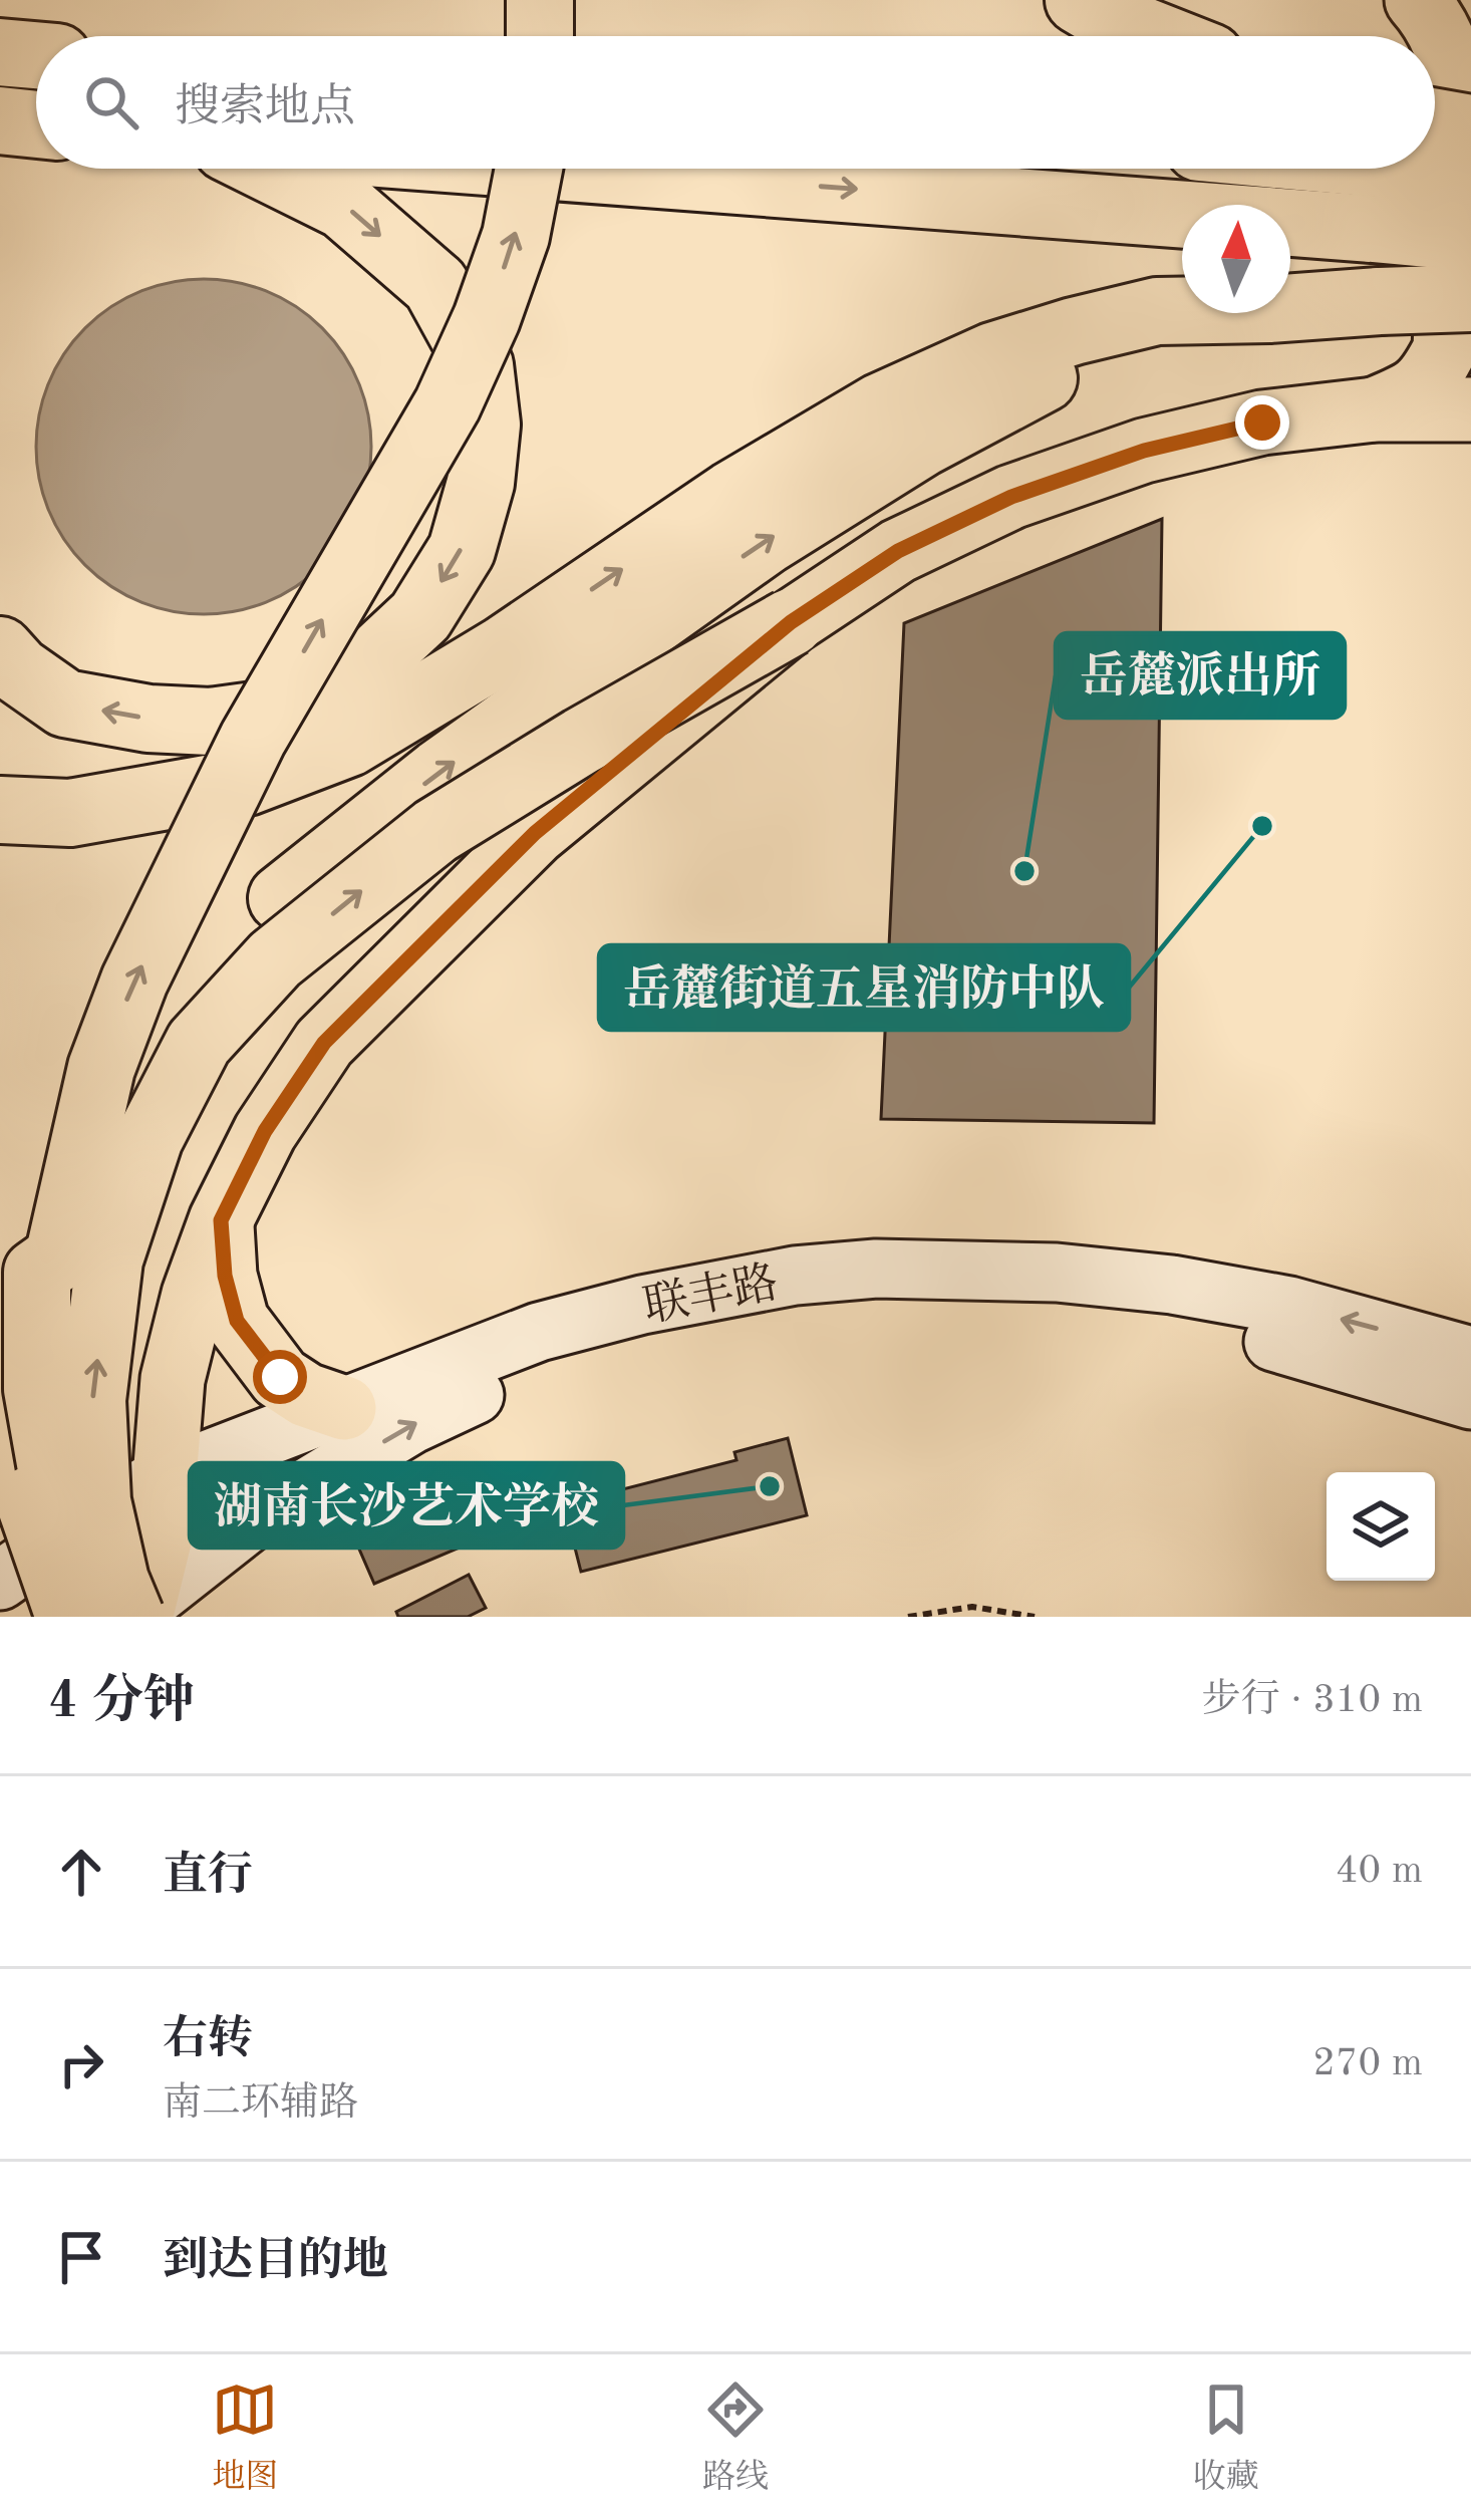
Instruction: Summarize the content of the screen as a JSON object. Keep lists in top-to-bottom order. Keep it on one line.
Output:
{"streets":{"main road":["联丰路"]},"places":["岳麓街道五星消防中队","岳麓派出所","湖南长沙艺术学校"],"north":"top","page":{"search":"搜索地点","heading":["4 分钟","步行 · 310 m"],"list":[["直行","40 m"],["右转","南二环辅路","270 m"],"到达目的地"],"nav":["地图","路线","收藏"]}}
